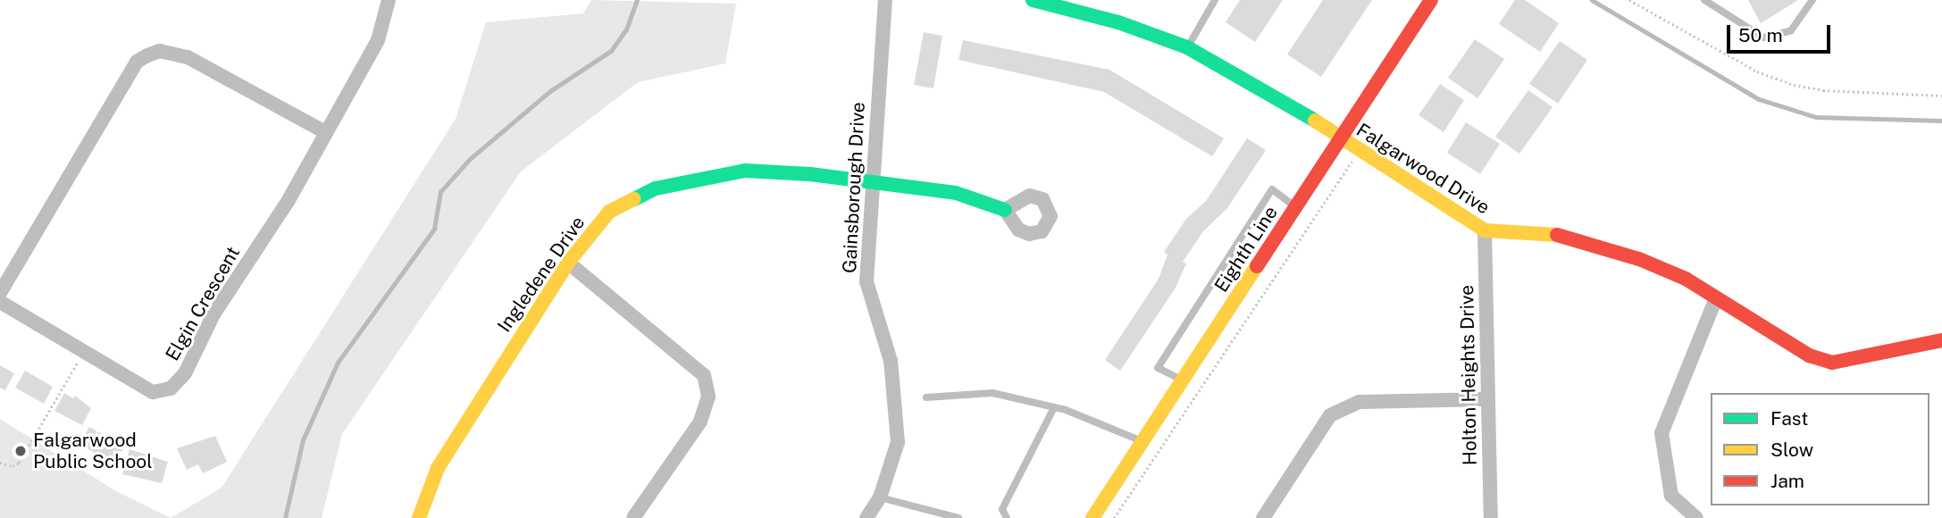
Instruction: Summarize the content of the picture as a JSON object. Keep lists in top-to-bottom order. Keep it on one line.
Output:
{"streets":{"street":["Falgarwood Drive","Gainsborough Drive","Eighth Line","Ingledene Drive","Elgin Crescent","Holton Heights Drive"]},"crossings":[["Falgarwood Drive","Eighth Line"],["Falgarwood Drive","Holton Heights Drive"],["Gainsborough Drive","Ingledene Drive"]],"places":["Falgarwood Public School"],"legend":["Fast","Slow","Jam"],"scale_bar":"50 m"}
